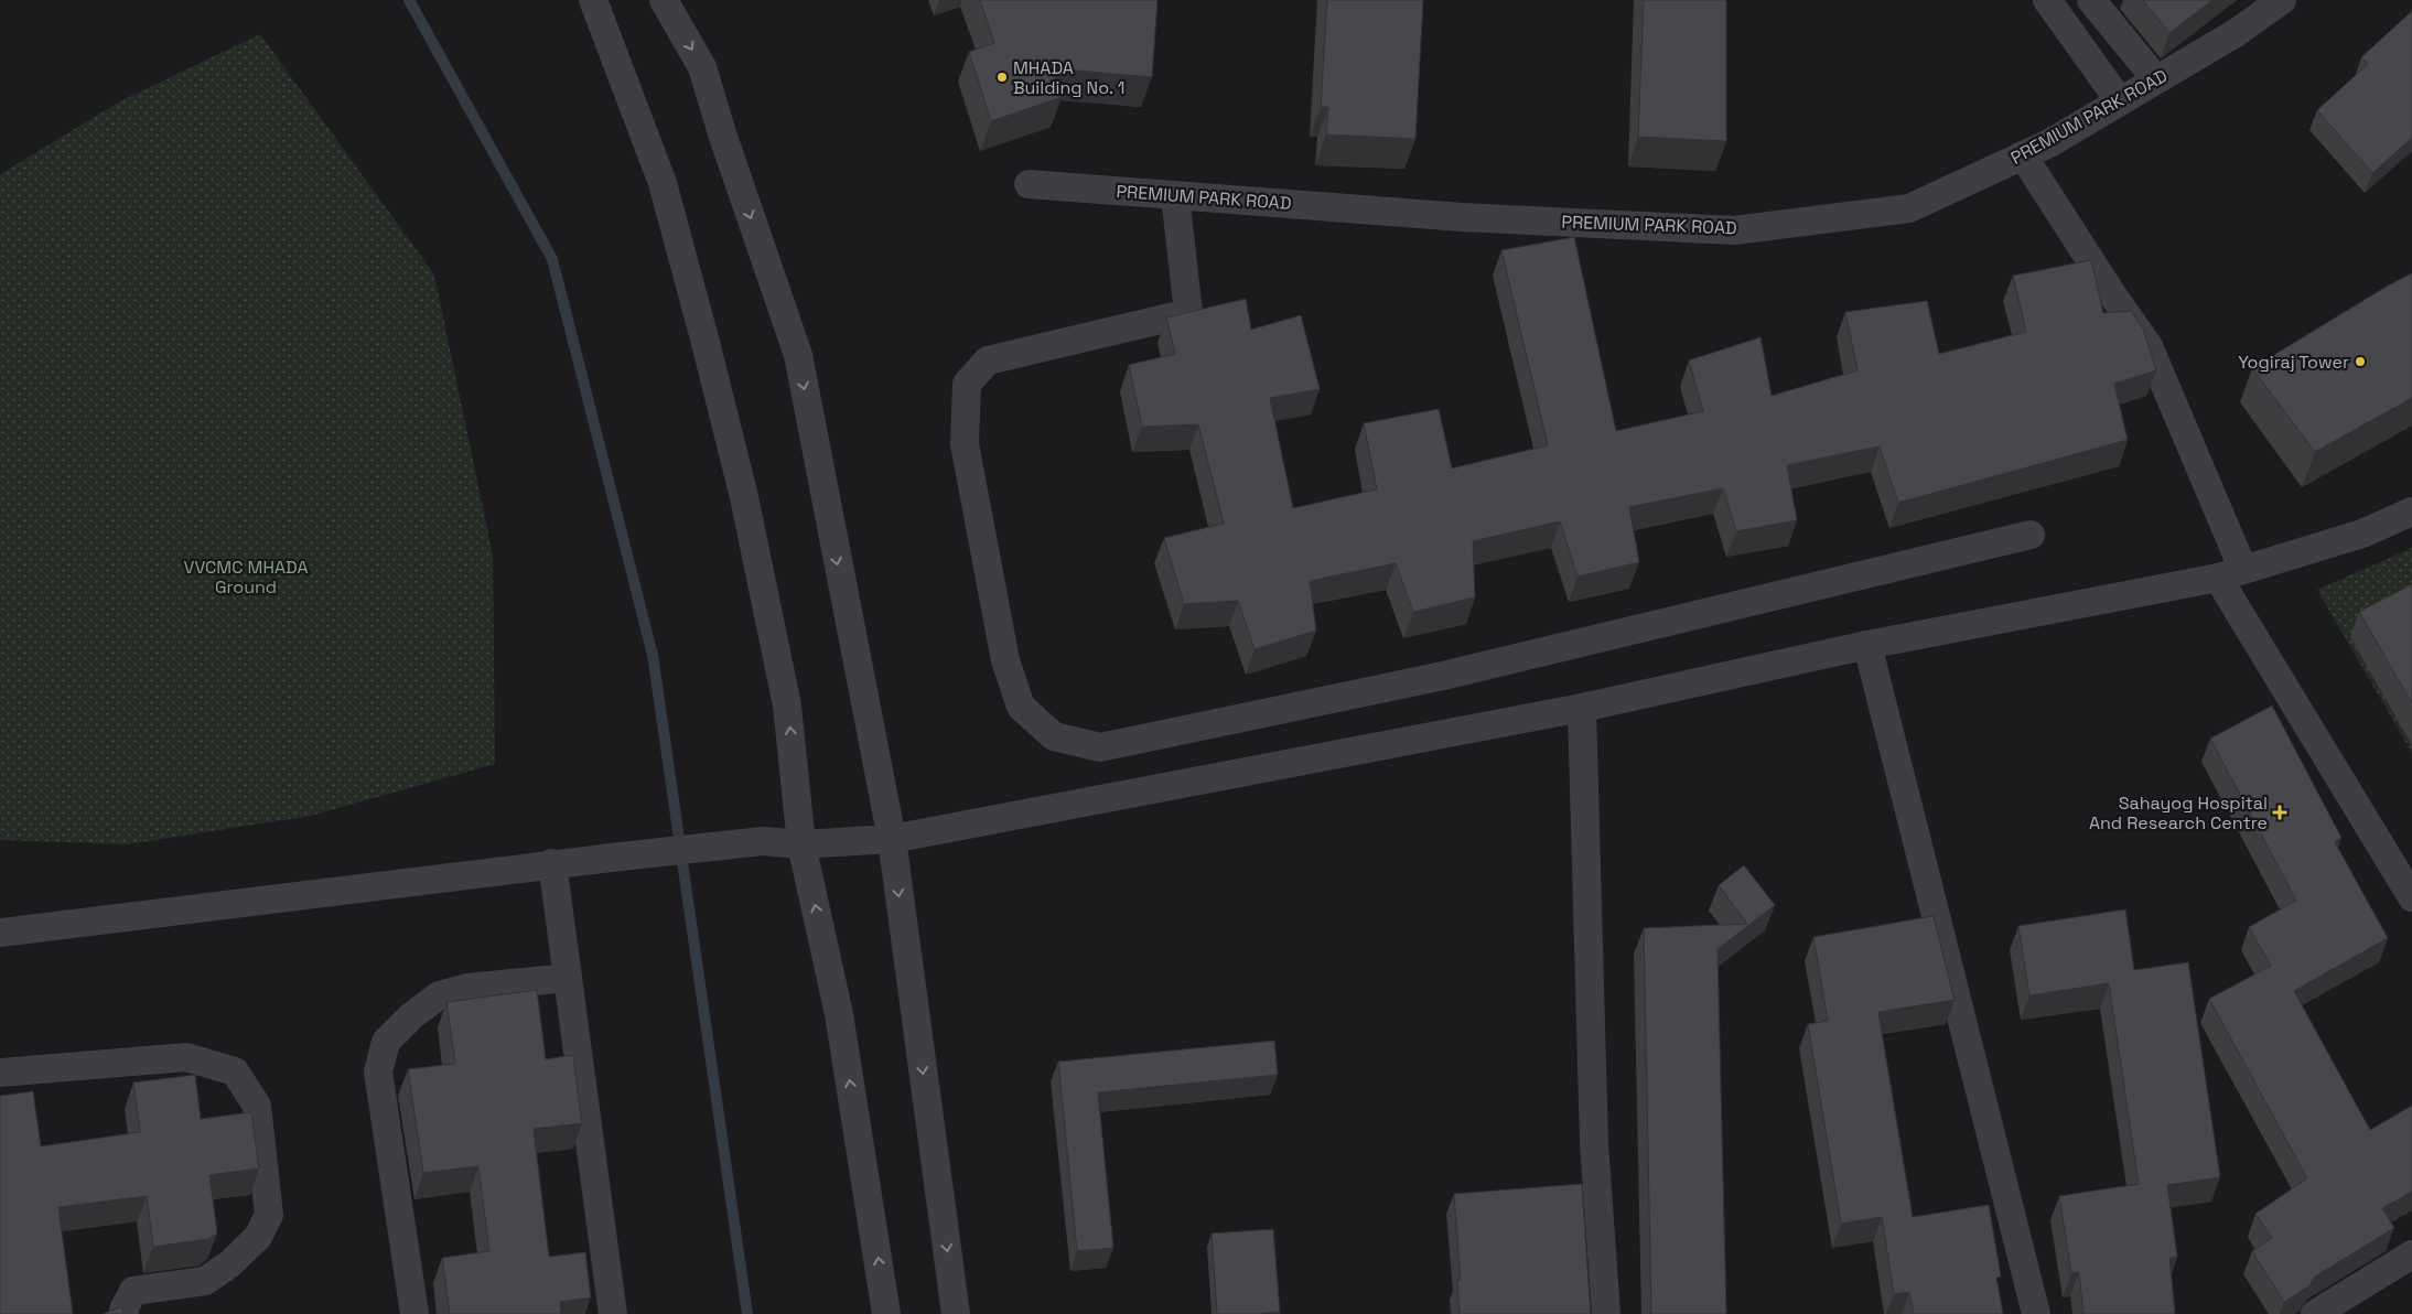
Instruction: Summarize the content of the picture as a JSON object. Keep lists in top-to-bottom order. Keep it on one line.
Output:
{"streets":{"street":["PREMIUM PARK ROAD"]},"parks":["VVCMC MHADA Ground"],"places":{"other":["MHADA Building No. 1","Yogiraj Tower"],"health":["Sahayog Hospital And Research Centre"]}}
